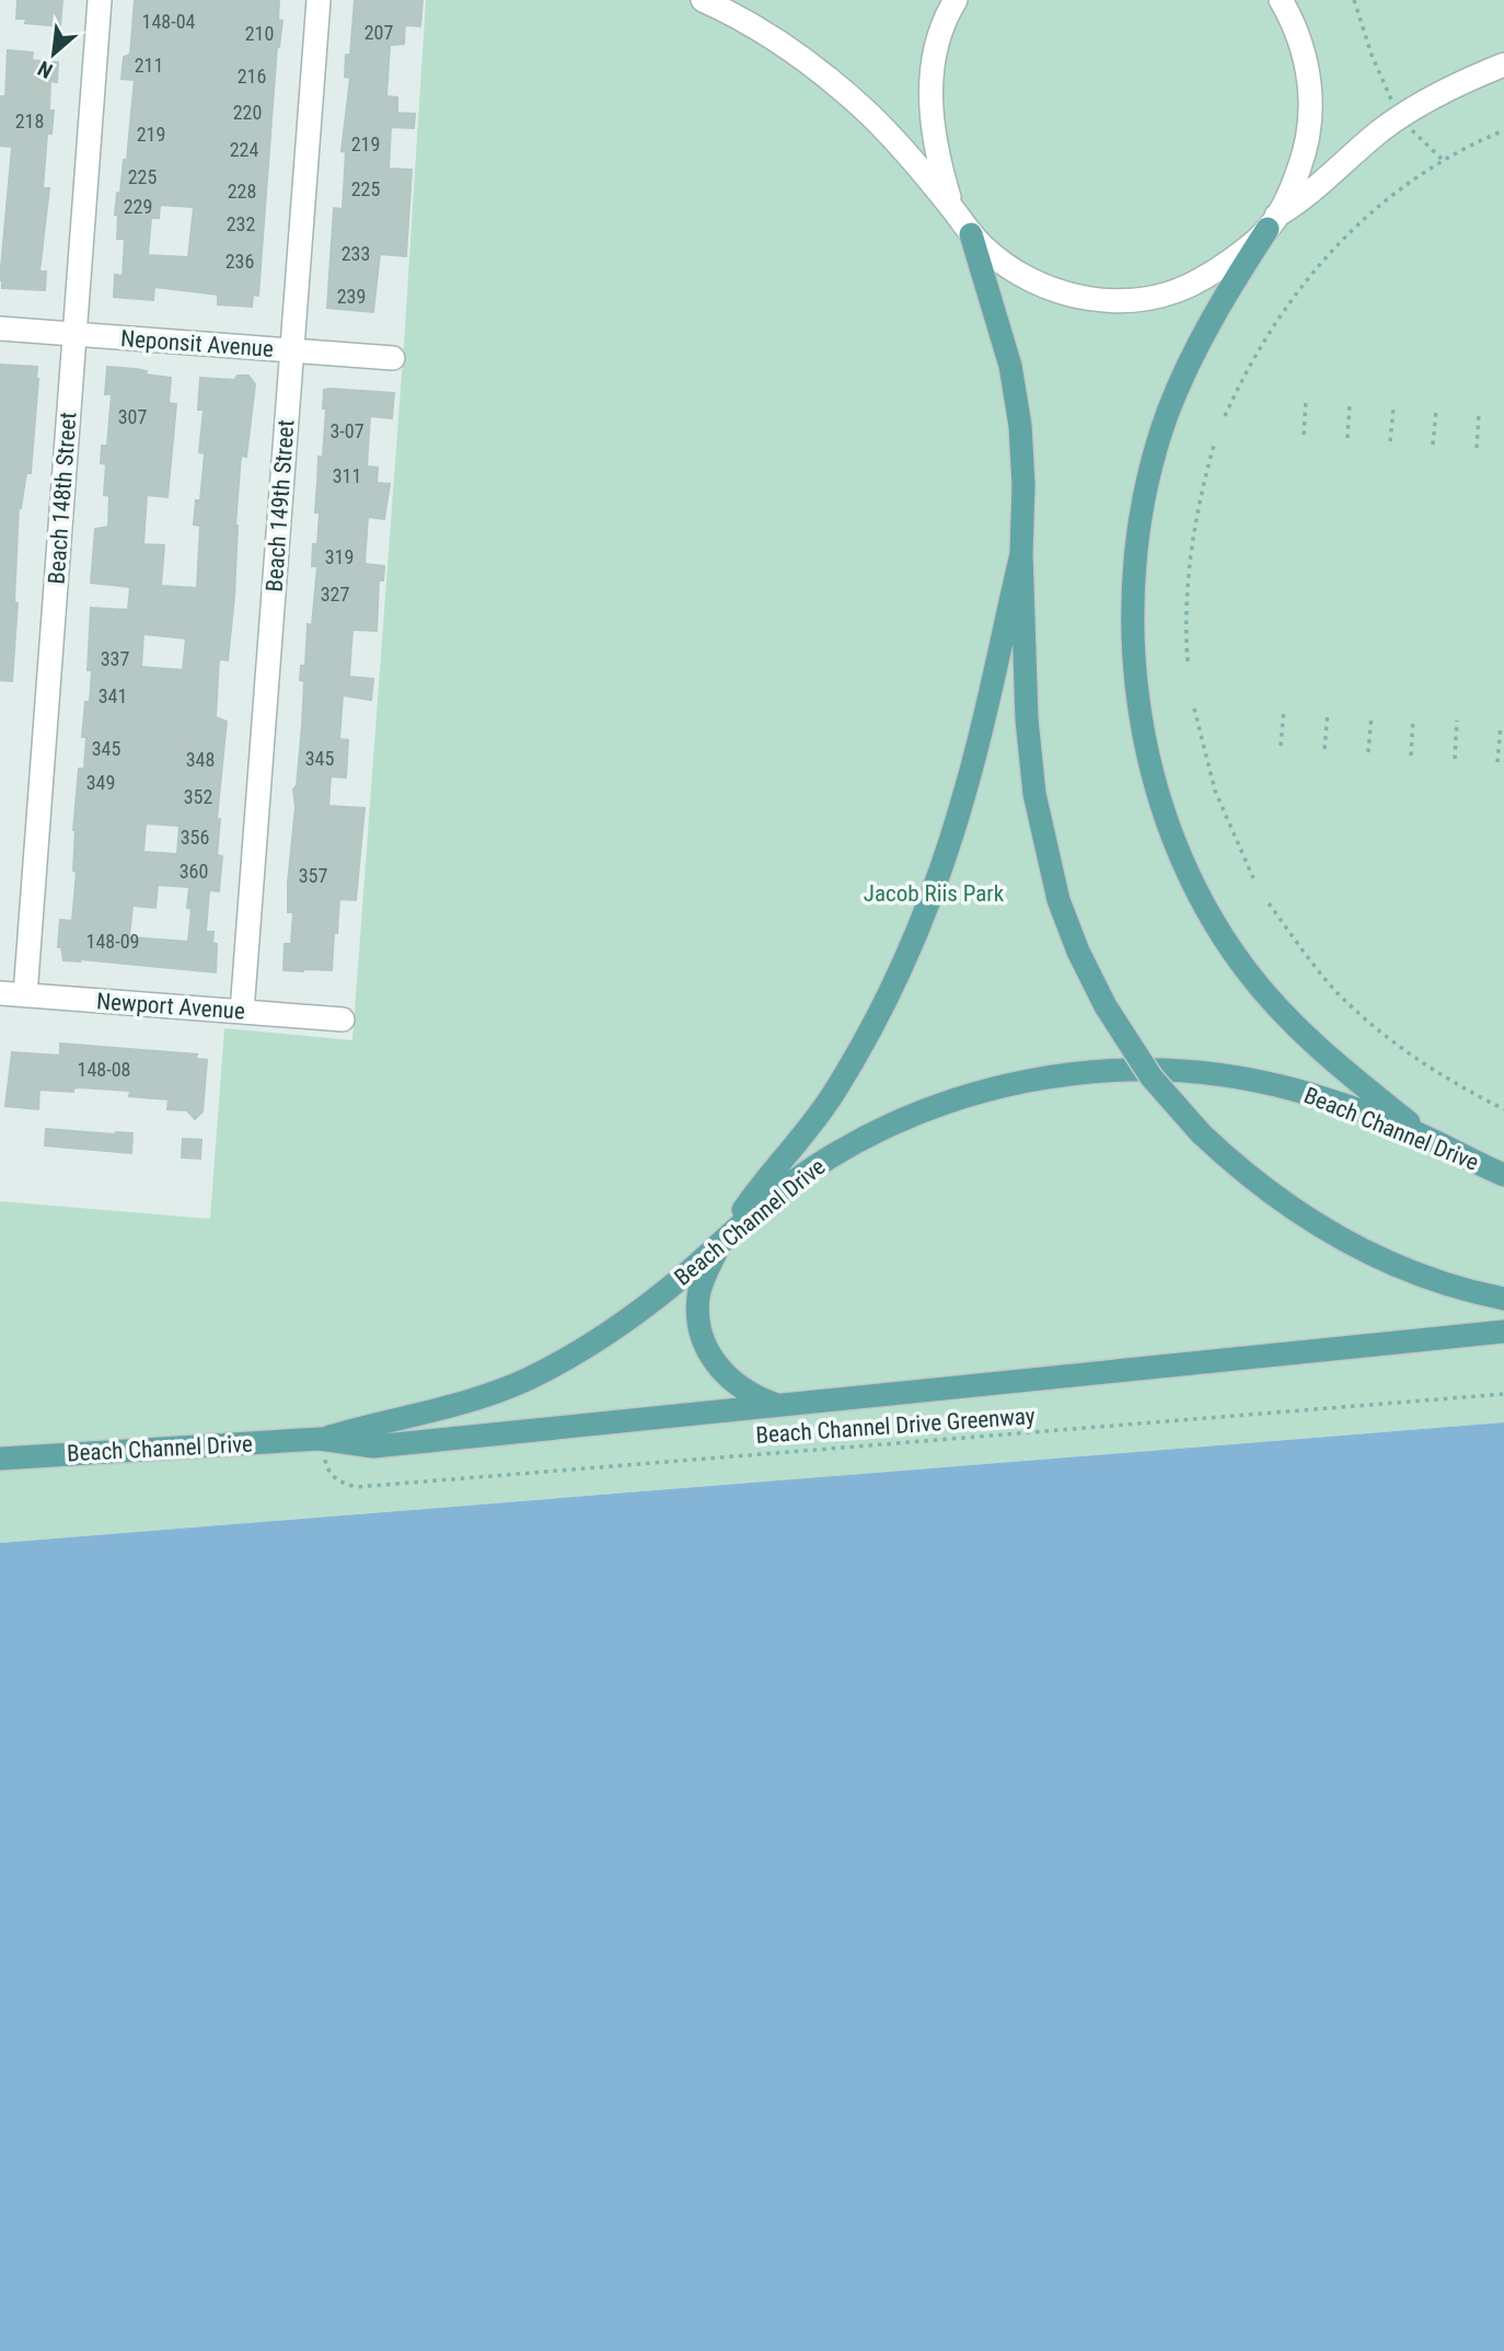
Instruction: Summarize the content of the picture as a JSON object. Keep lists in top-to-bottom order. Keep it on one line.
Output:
{"streets":{"main road":["Beach Channel Drive"],"street":["Neponsit Avenue","Beach 148th Street","Beach 149th Street","Newport Avenue"],"path":["Beach Channel Drive Greenway"]},"crossings":[["Neponsit Avenue","Beach 148th Street"],["Neponsit Avenue","Beach 149th Street"],["Beach 148th Street","Newport Avenue"],["Beach 149th Street","Newport Avenue"],["Beach Channel Drive","Beach Channel Drive Greenway"]],"parks":["Jacob Riis Park"],"house_numbers":["148-04","207","210","211","216","220","218","219","219","224","225","225","228","229","232","233","236","239","307","3-07","311","319","327","337","341","345","345","348","349","352","356","360","357","148-09","148-08"],"north":"bottom left"}
